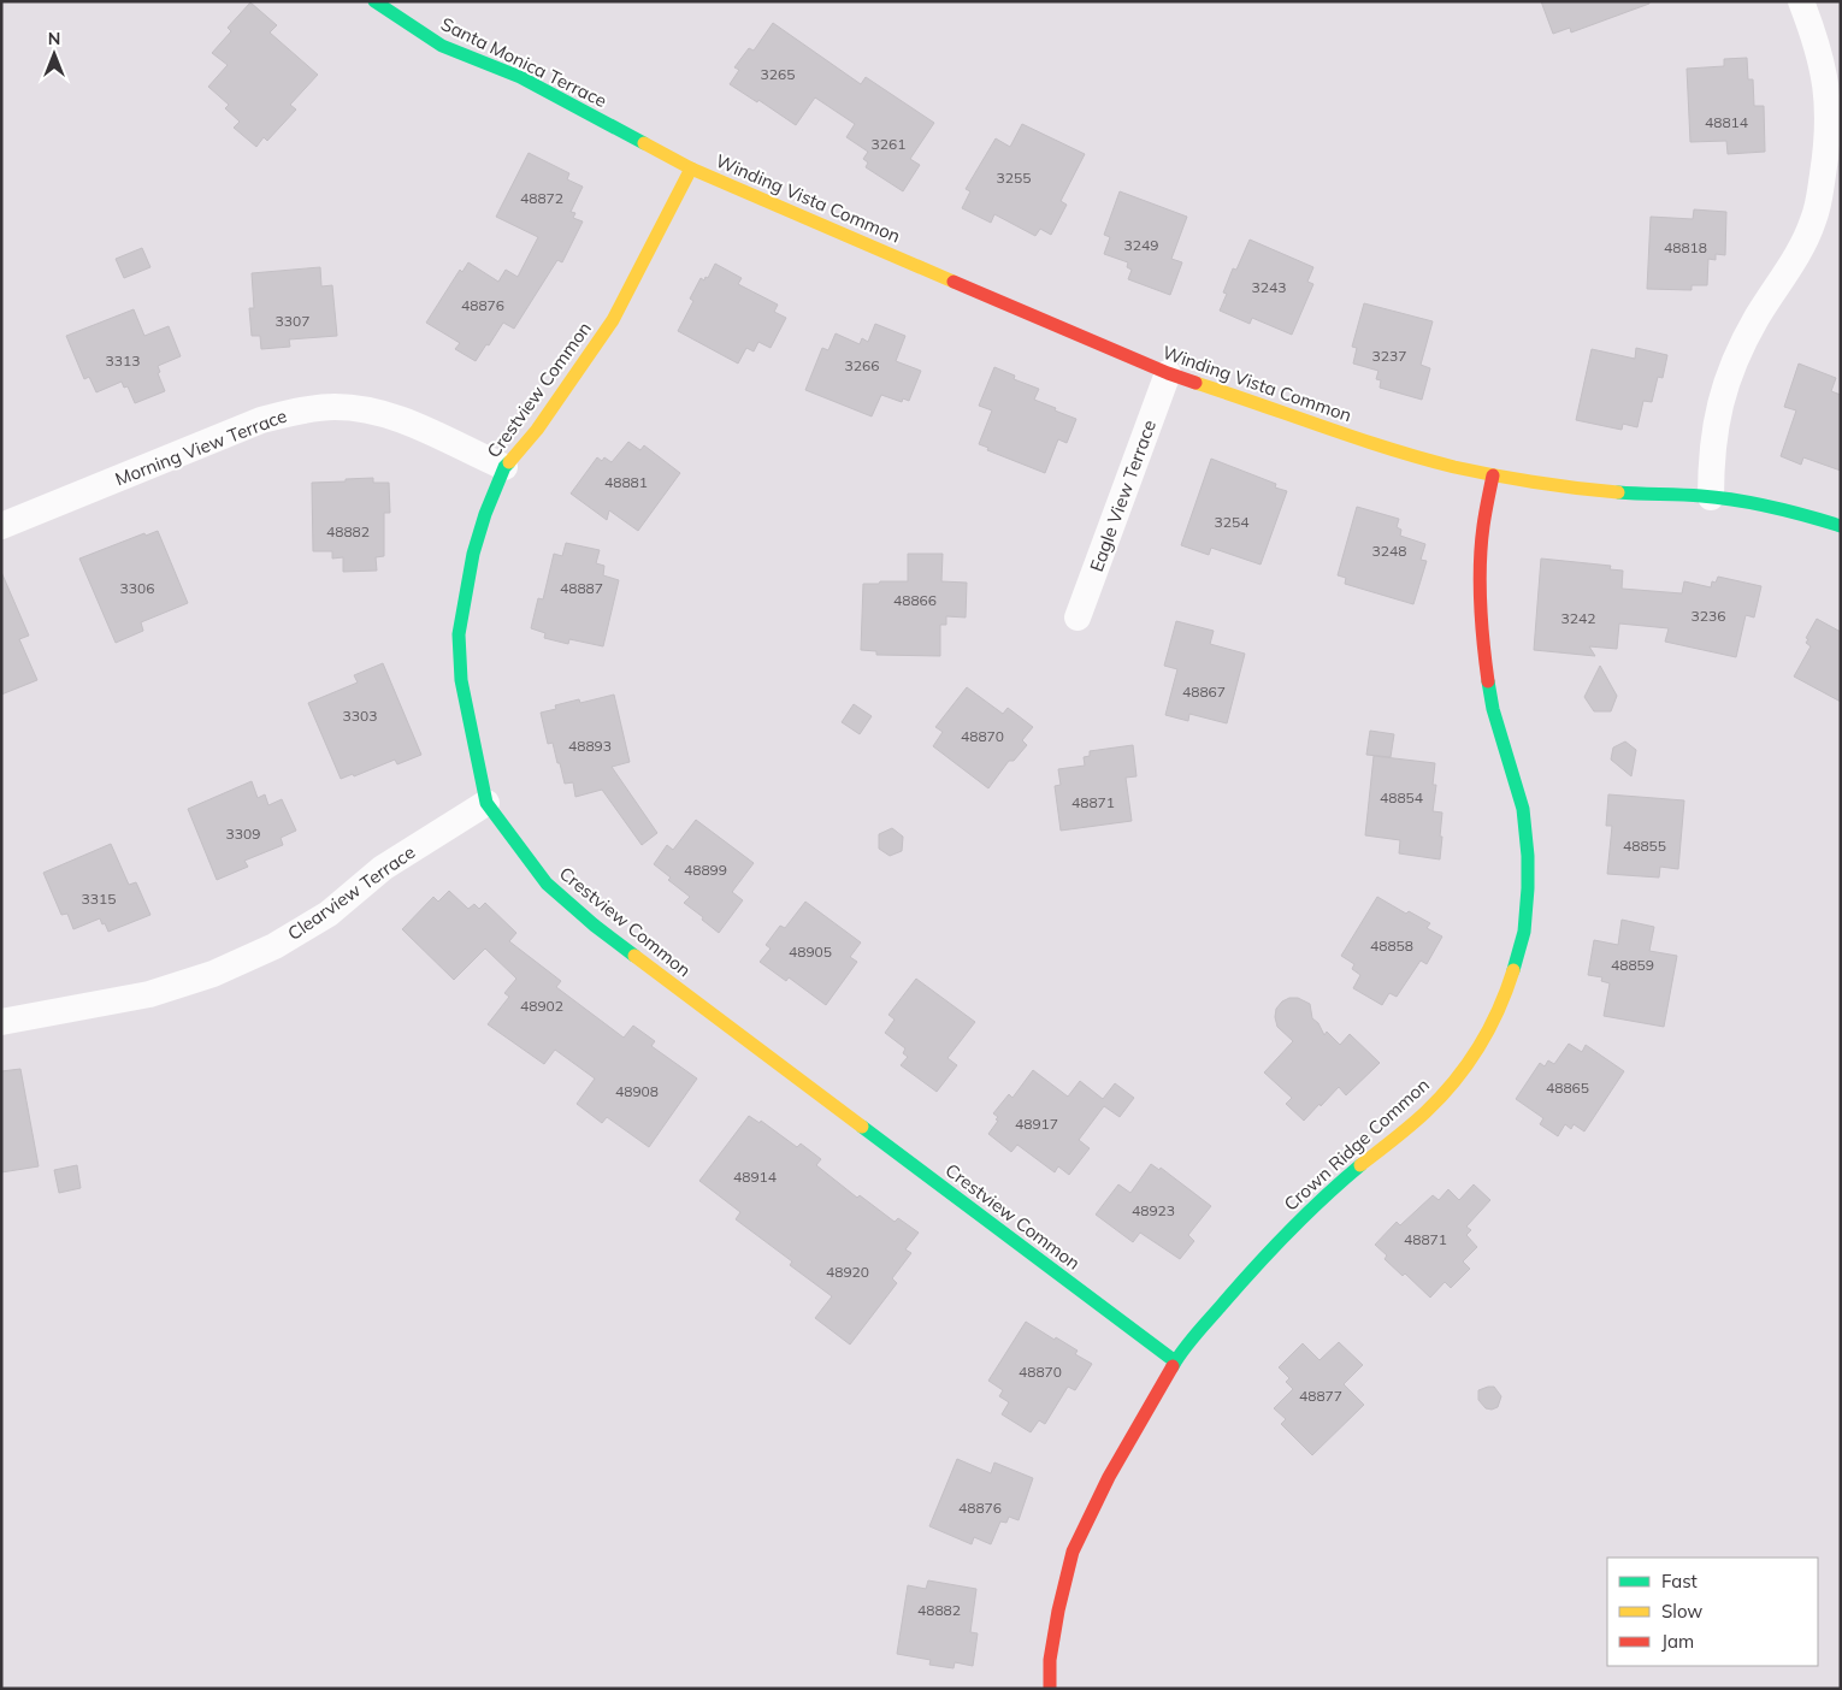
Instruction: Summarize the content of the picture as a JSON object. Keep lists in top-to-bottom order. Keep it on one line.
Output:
{"streets":{"street":["Santa Monica Terrace","Winding Vista Common","Crestview Common","Morning View Terrace","Eagle View Terrace","Clearview Terrace","Crown Ridge Common"]},"crossings":[["Santa Monica Terrace","Winding Vista Common"],["Santa Monica Terrace","Crestview Common"],["Winding Vista Common","Crestview Common"],["Winding Vista Common","Eagle View Terrace"],["Winding Vista Common","Crown Ridge Common"],["Crestview Common","Morning View Terrace"],["Crestview Common","Clearview Terrace"],["Crestview Common","Crown Ridge Common"]],"house_numbers":["3265","48814","3261","3255","48872","3249","48818","3243","48876","3307","3237","3313","3266","48881","3254","48882","3248","3306","48887","48866","3236","3242","48867","3303","48870","48893","48854","48871","3309","48855","48899","3315","48858","48905","48859","48902","48865","48908","48917","48914","48923","48871","48920","48870","48877","48876","48882"],"legend":["Fast","Slow","Jam"],"north":"top"}
